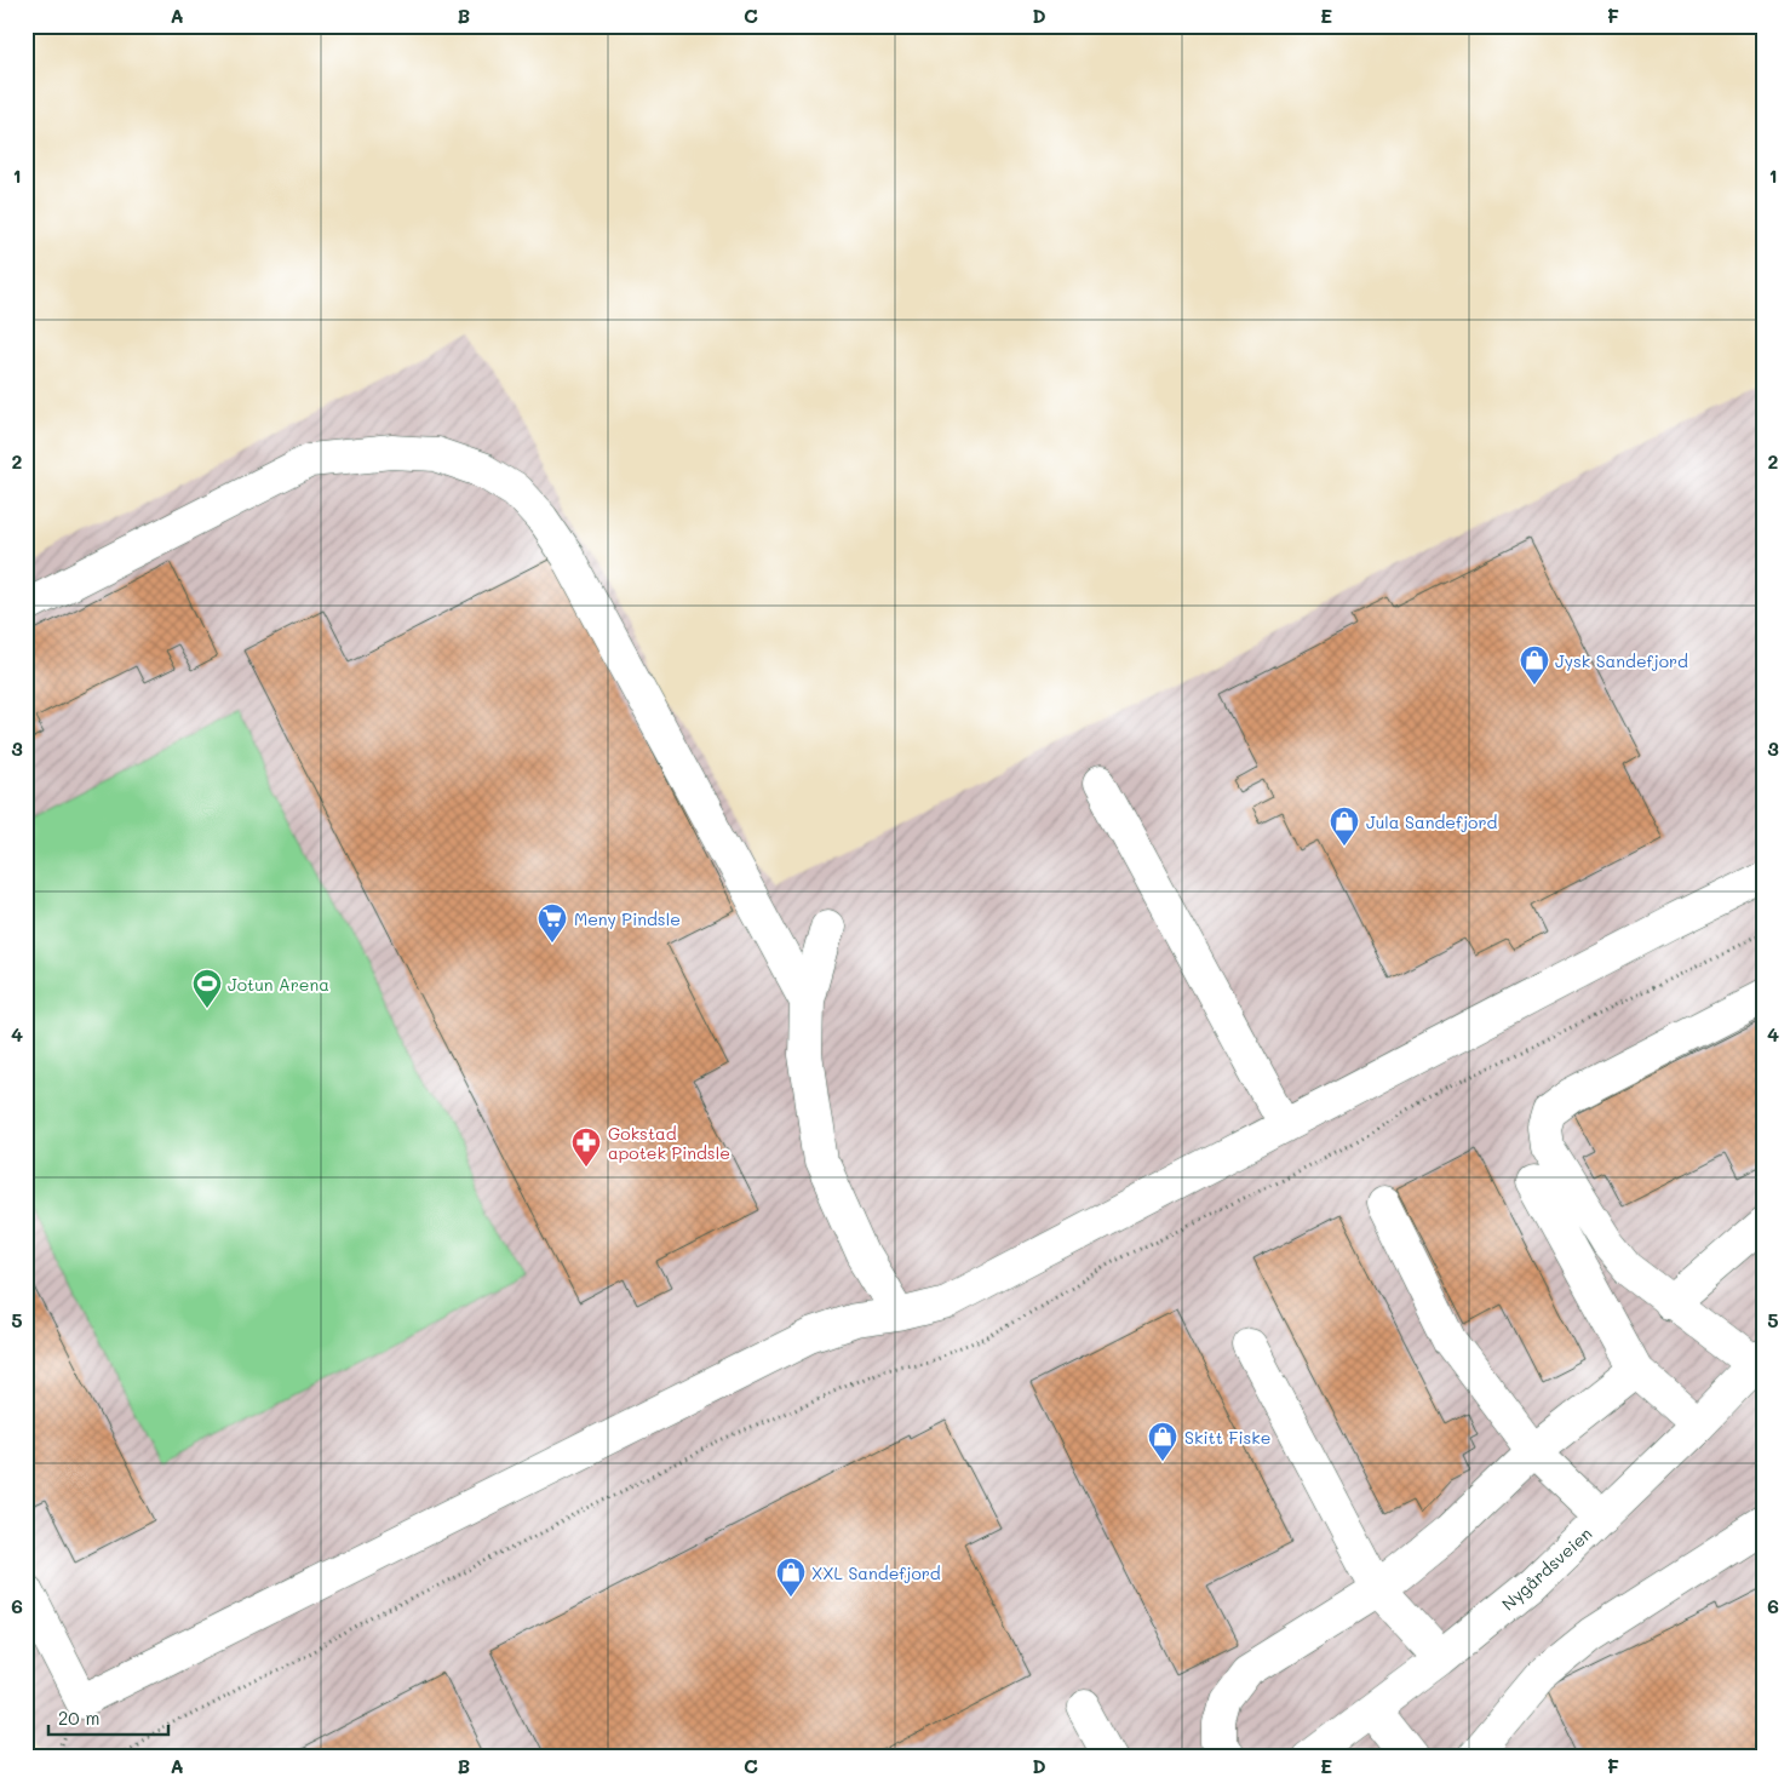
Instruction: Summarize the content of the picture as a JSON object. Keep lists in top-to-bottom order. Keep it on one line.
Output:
{"streets":{"street":["Nygårdsveien"]},"places":{"shop":["Jysk Sandefjord","Jula Sandefjord","Skitt Fiske","XXL Sandefjord"],"supermarket":["Meny Pindsle"],"sports":["Jotun Arena"],"pharmacy":["Gokstad apotek Pindsle"]},"scale_bar":"20 m","grid":{"columns":["A","B","C","D","E","F"],"rows":["1","2","3","4","5","6"]}}
